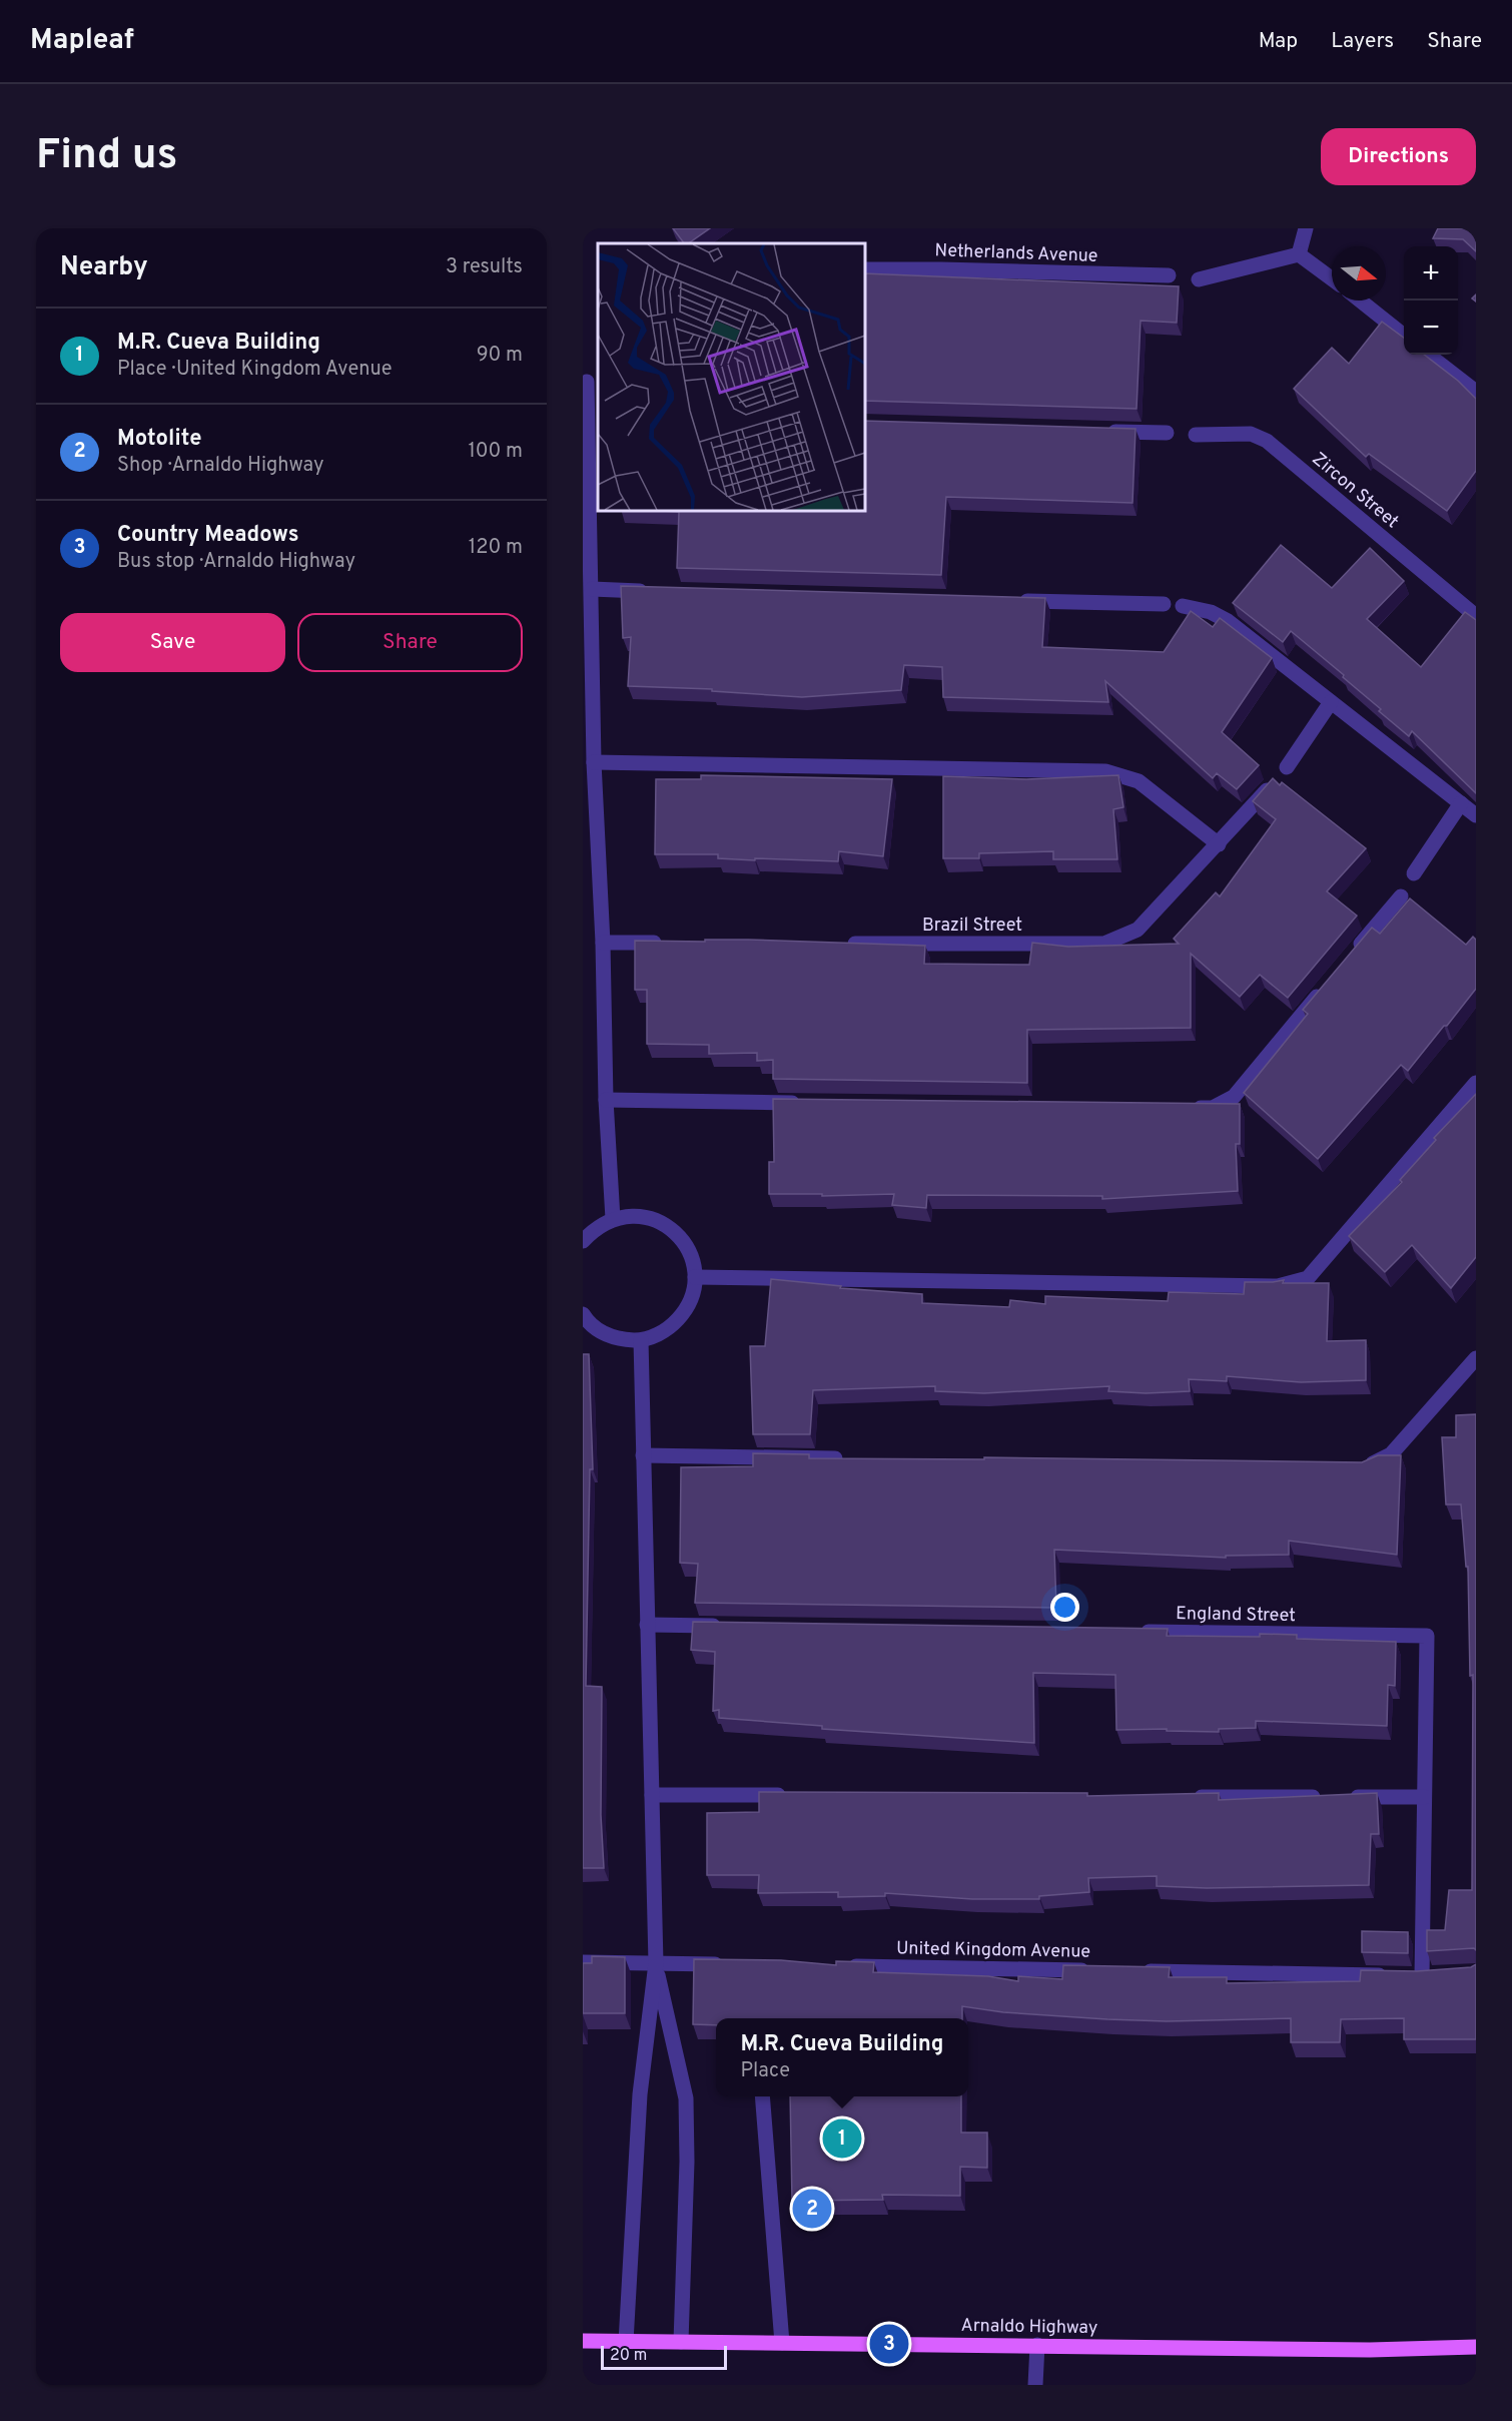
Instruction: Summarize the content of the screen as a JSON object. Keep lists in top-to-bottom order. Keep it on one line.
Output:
{"streets":{"main road":["Arnaldo Highway"],"street":["Netherlands Avenue","Zircon Street","Brazil Street","England Street","United Kingdom Avenue"]},"scale_bar":"20 m","north":"right","page":{"header":"Mapleaf","nav":["Map","Layers","Share"],"buttons":["Directions",["Save","Share"]],"title":"Find us","heading":["Nearby","3 results"],"map_buttons":["+","−"],"list":[{"mark":"1","name":"M.R. Cueva Building","note":"Place · United Kingdom Avenue","value":"90 m"},{"mark":"2","name":"Motolite","note":"Shop · Arnaldo Highway","value":"100 m"},{"mark":"3","name":"Country Meadows","note":"Bus stop · Arnaldo Highway","value":"120 m"}],"popup":["M.R. Cueva Building","Place"],"pins":["1","2","3"],"scale":"20 m"}}
